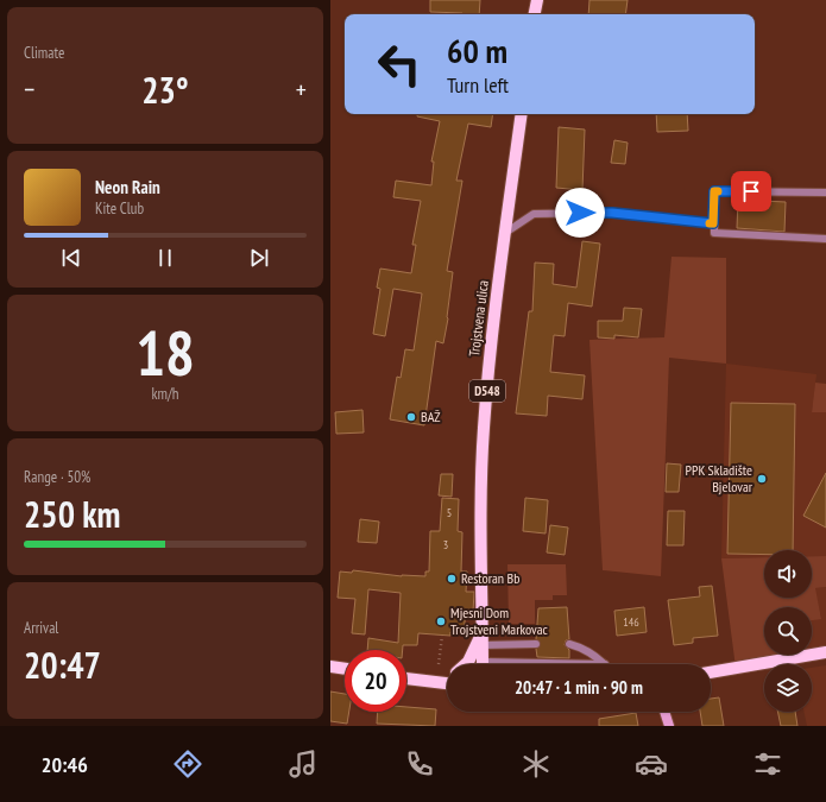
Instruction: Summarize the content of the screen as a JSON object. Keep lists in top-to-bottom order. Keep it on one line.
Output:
{"streets":{"main road":["Trojstvena ulica","D548"]},"places":["BAŽ","PPK Skladište Bjelovar","Restoran Bb","Mjesni Dom Trojstveni Markovac"],"house_numbers":["5","3","146"],"page":{"tile":["Climate",["18","km/h"],["Range · 50%","250 km"],["Arrival","20:47"]],"turn":["60 m","Turn left"],"heat":["−","23°","+"],"song":["Neon Rain","Kite Club"],"limit":"20","trip":"20:47 · 1 min · 90 m","tabs":"20:46"}}
